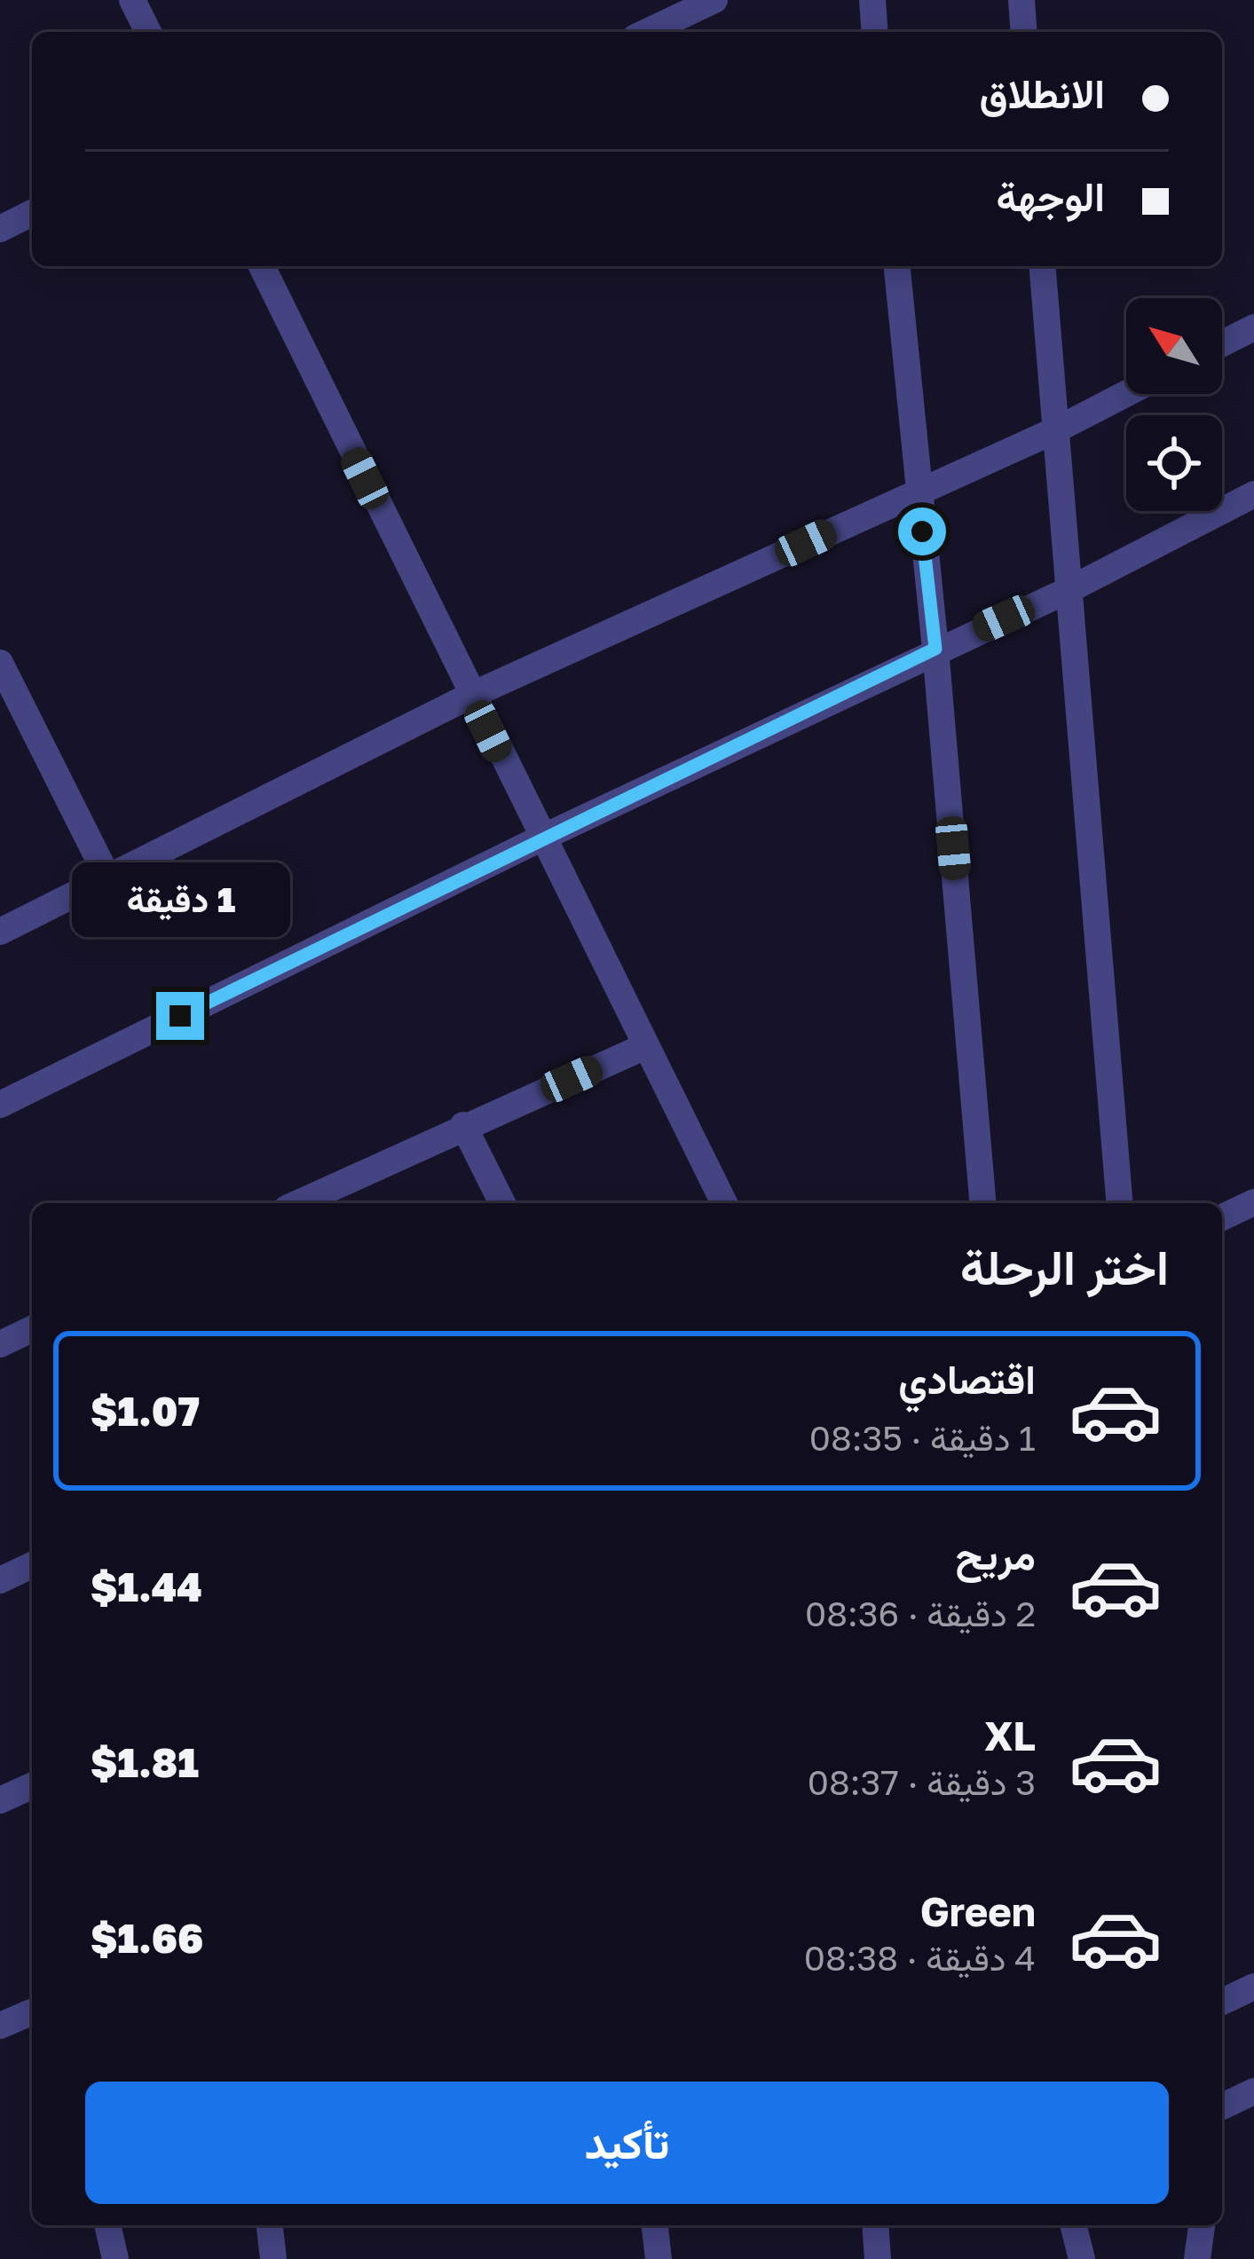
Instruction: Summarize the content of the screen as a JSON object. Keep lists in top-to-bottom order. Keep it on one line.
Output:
{"north":"top left","page":{"banner":["الانطلاق","الوجهة"],"bubble":"1 دقيقة","heading":"اختر الرحلة","list":[{"name":"اقتصادي","note":"1 دقيقة · 08:35","value":"$1.07"},{"name":"مريح","note":"2 دقيقة · 08:36","value":"$1.44"},{"name":"XL","note":"3 دقيقة · 08:37","value":"$1.81"},{"name":"Green","note":"4 دقيقة · 08:38","value":"$1.66"}],"buttons":"تأكيد"}}
